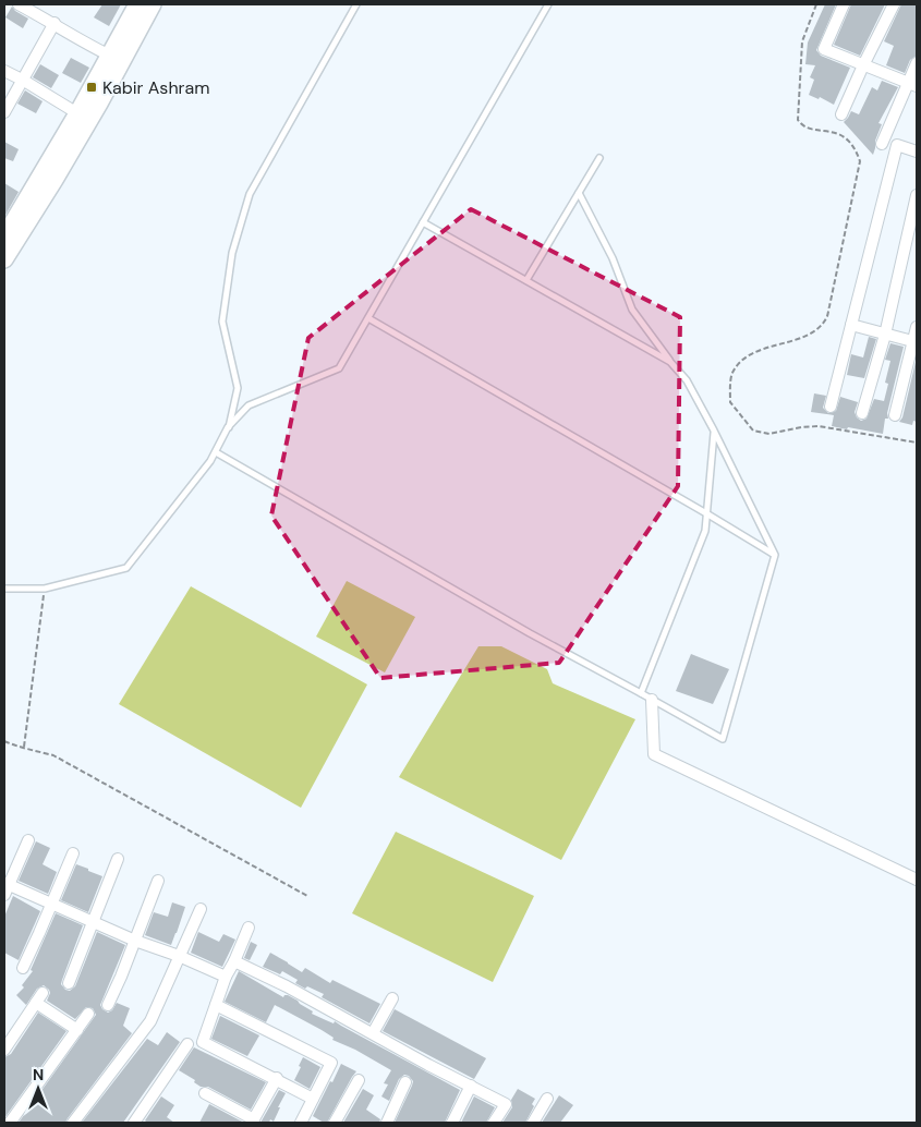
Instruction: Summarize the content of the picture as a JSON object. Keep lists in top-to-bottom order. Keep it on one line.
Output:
{"places":{"transit":["Kabir Ashram"]},"north":"top"}
